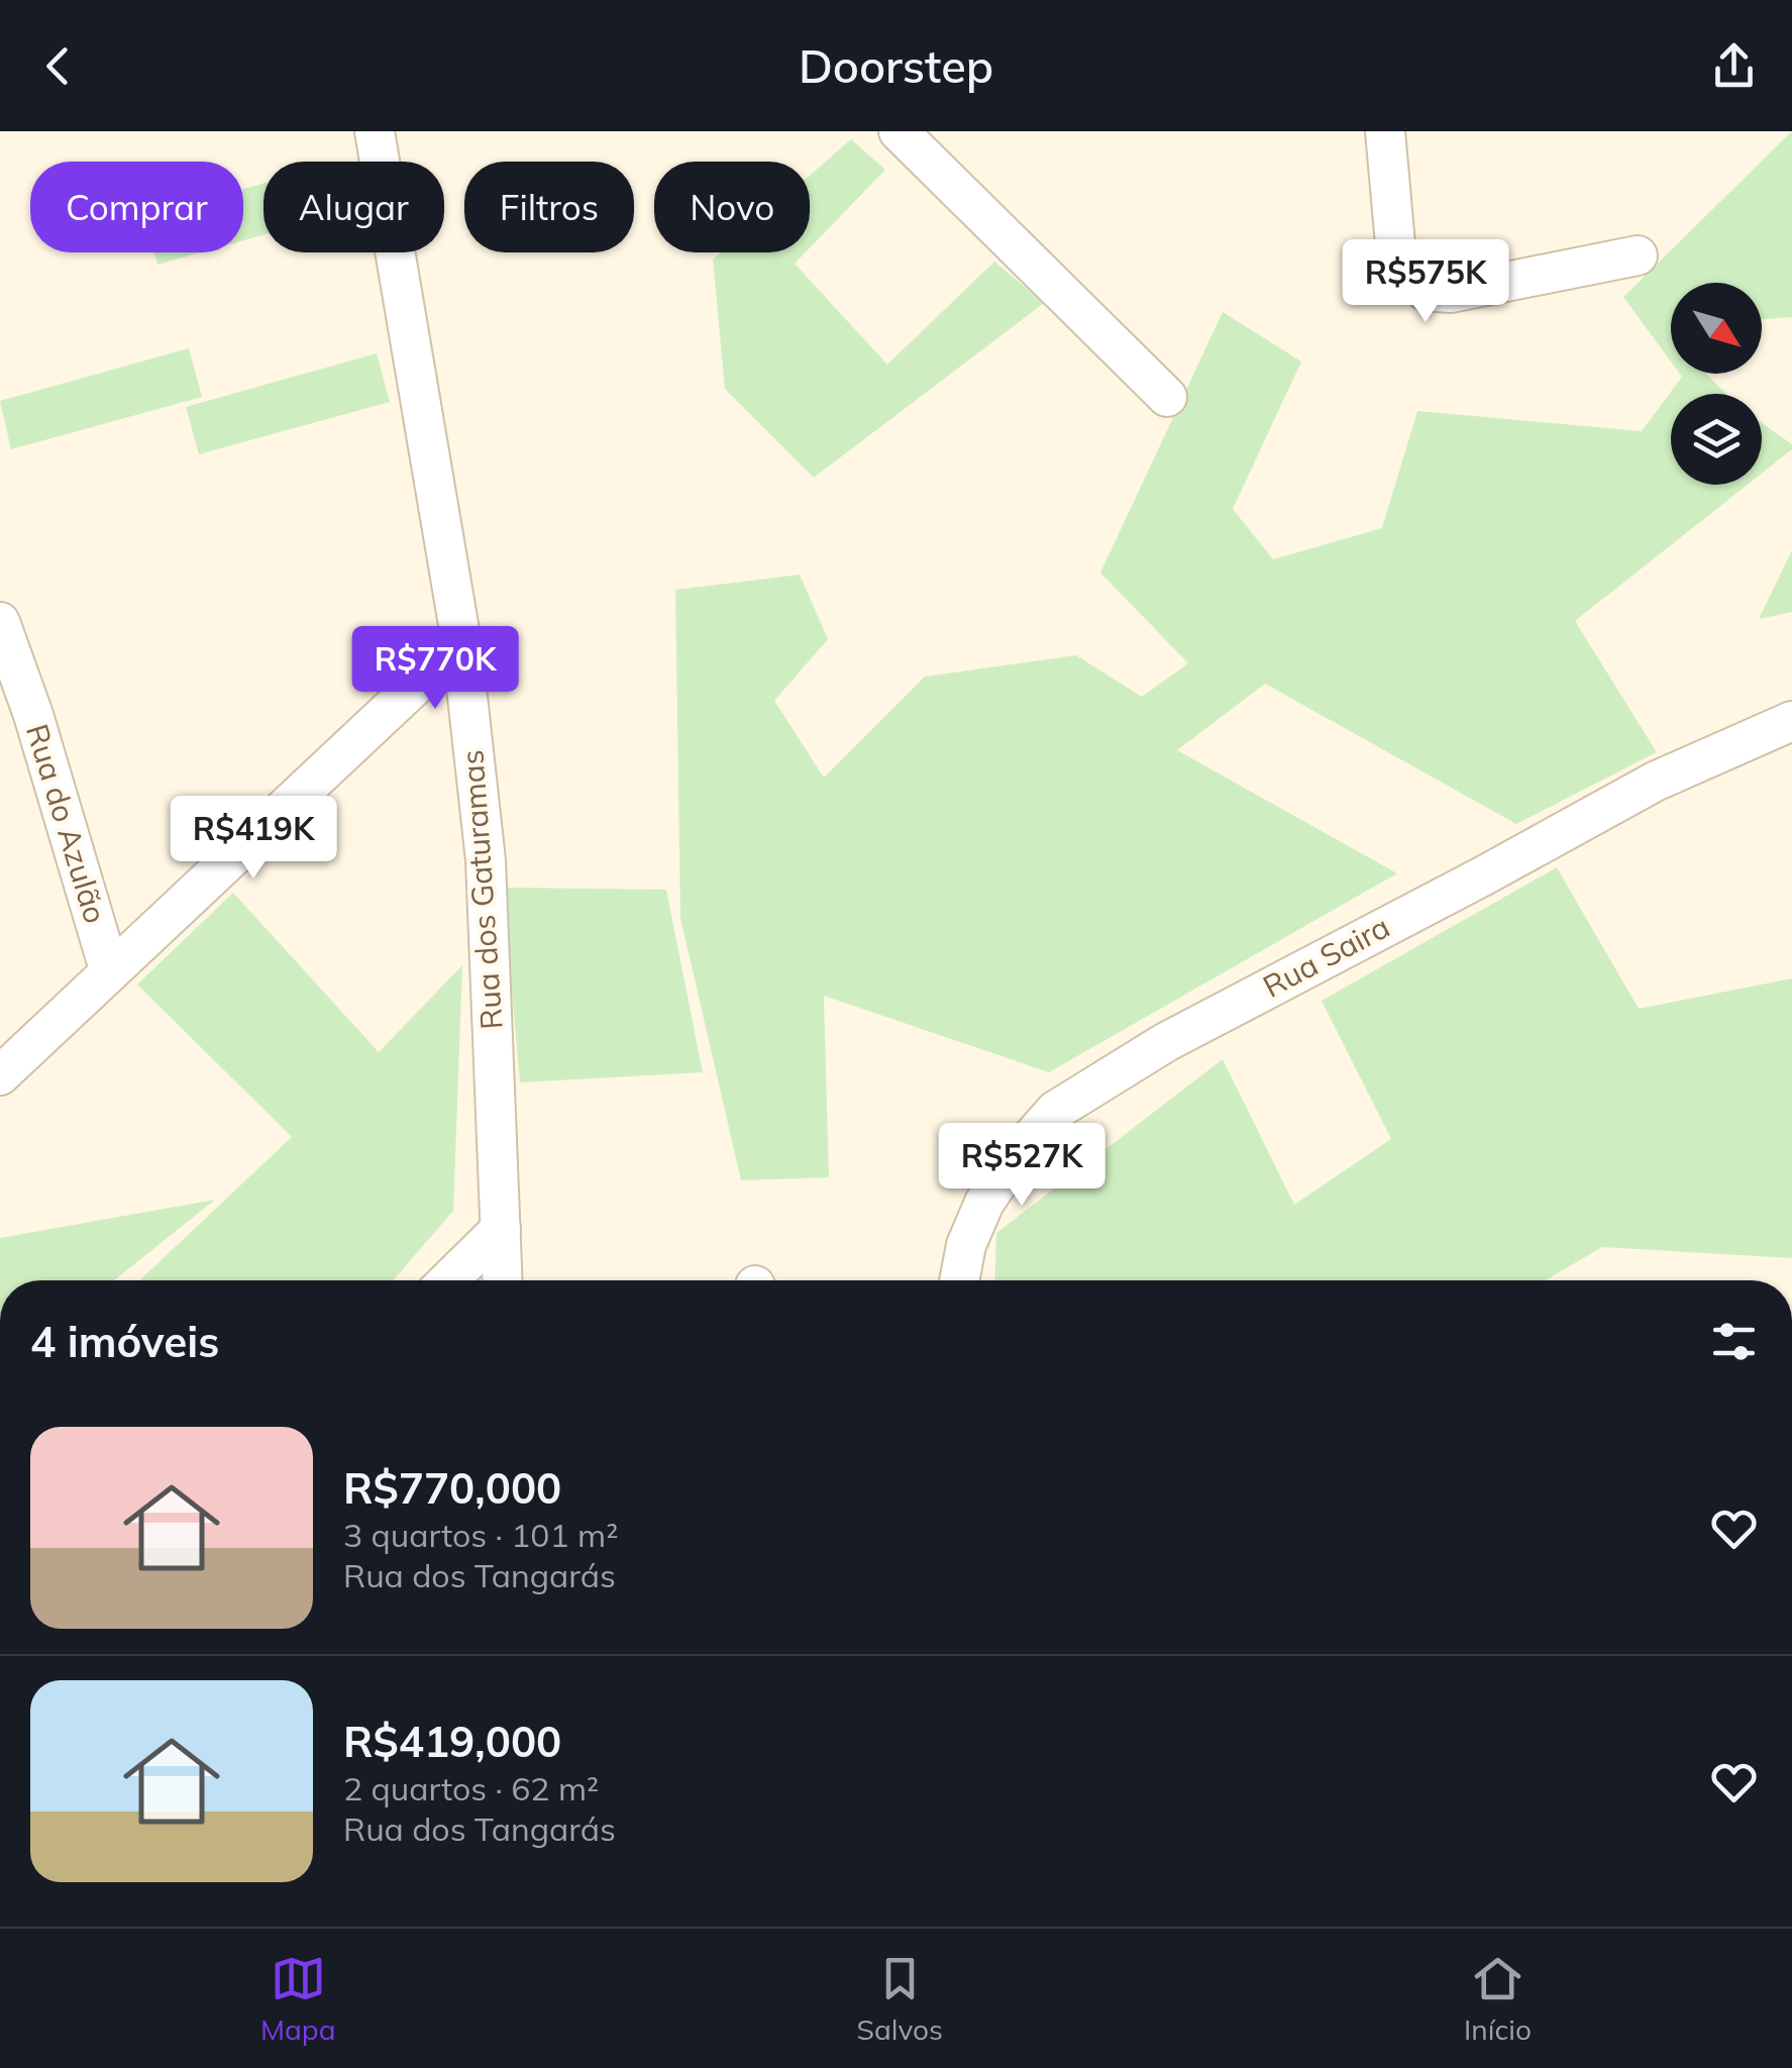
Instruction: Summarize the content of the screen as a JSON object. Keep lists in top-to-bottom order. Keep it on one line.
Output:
{"streets":{"street":["Rua do Azulão","Rua dos Gaturamas","Rua Saira"]},"north":"bottom right","page":{"header":"Doorstep","chip":["Comprar","Alugar","Filtros","Novo"],"price":["R$575K","R$770K","R$419K","R$527K"],"heading":"4 imóveis","list":[{"name":"R$770,000","note":"3 quartos · 101 m² · Rua dos Tangarás"},{"name":"R$419,000","note":"2 quartos · 62 m² · Rua dos Tangarás"}],"tabs":["Mapa","Salvos","Início"]}}
